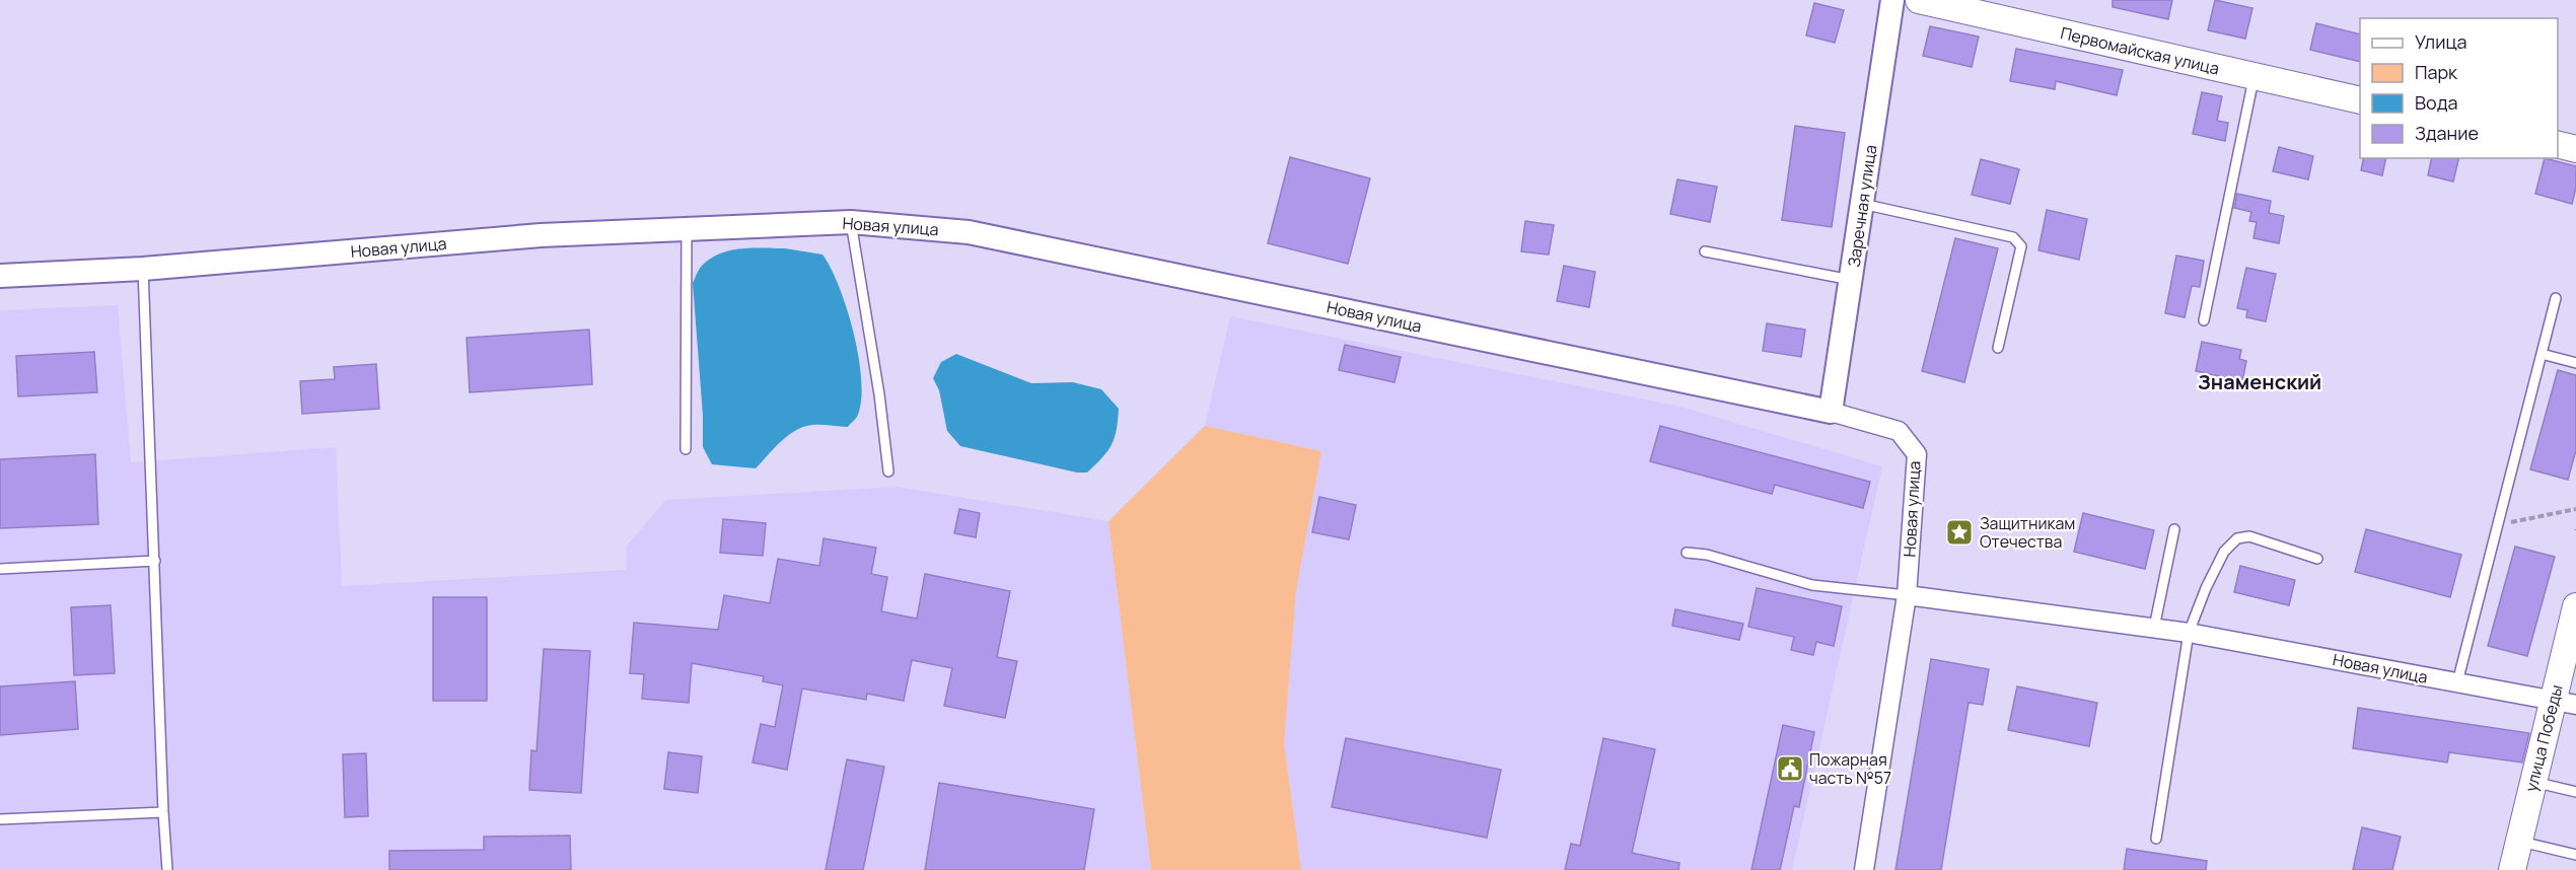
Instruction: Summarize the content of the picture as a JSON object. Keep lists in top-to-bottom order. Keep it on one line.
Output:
{"streets":{"main road":["Первомайская улица","улица Победы"],"street":["Заречная улица","Новая улица"]},"crossings":[["Заречная улица","Новая улица"],["Новая улица","улица Победы"]],"districts":["Знаменский"],"places":{"place":["Защитникам Отечества"],"public building":["Пожарная часть №57"]},"legend":["Улица","Парк","Вода","Здание"]}
